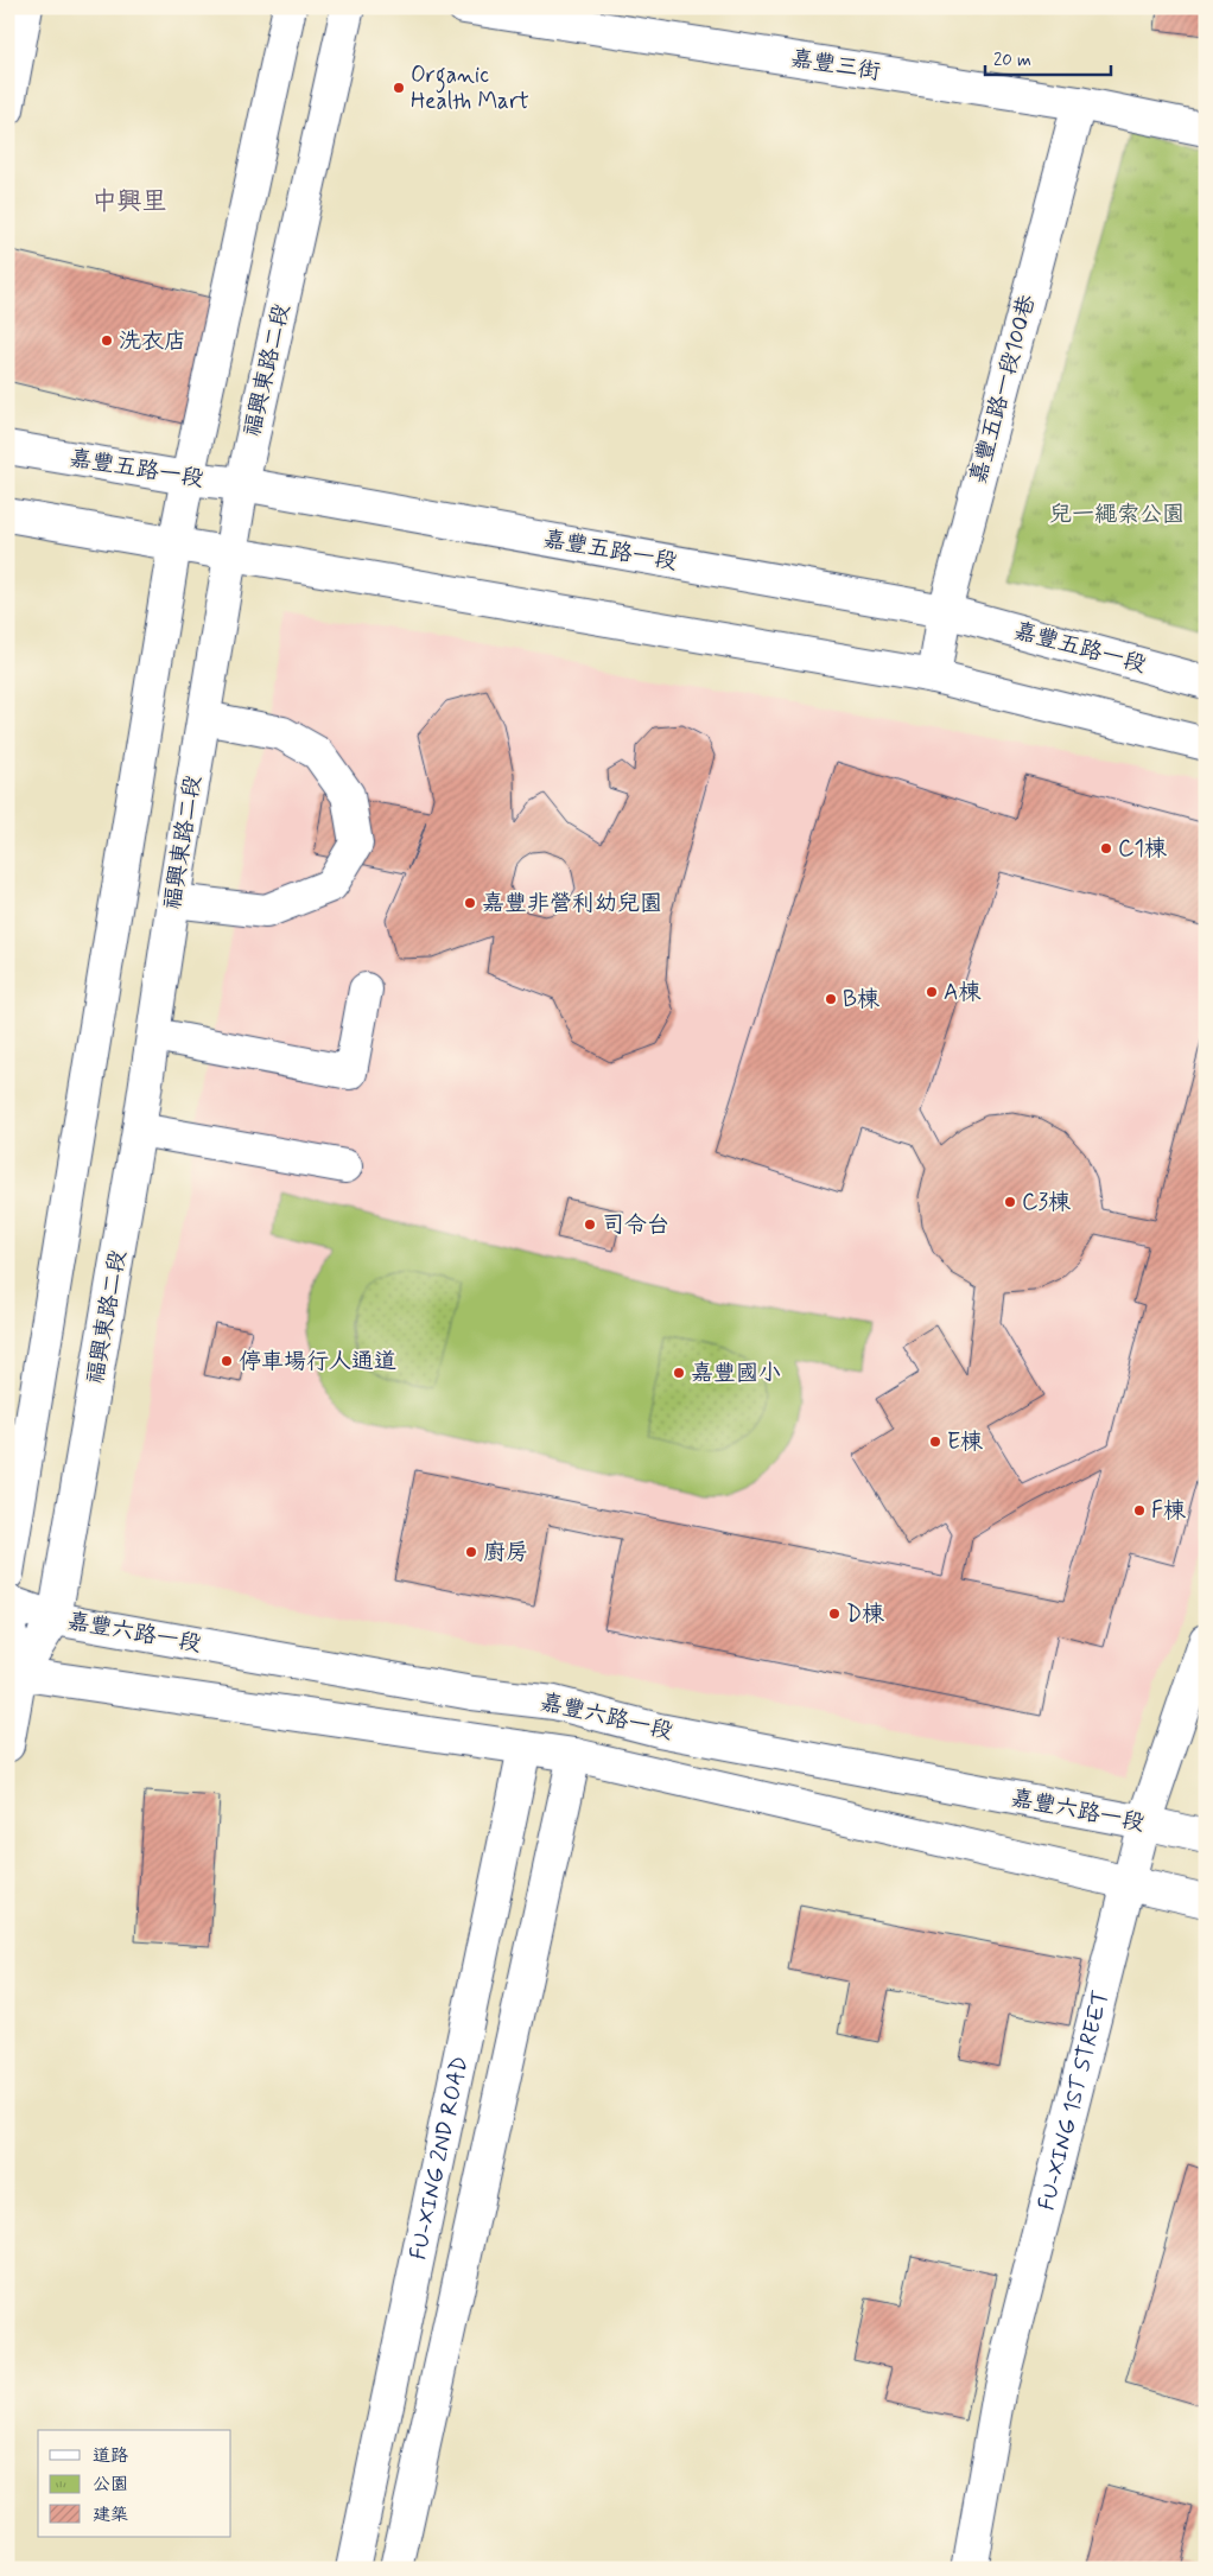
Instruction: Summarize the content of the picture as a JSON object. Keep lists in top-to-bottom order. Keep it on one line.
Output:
{"streets":{"street":["嘉豐三街","福興東路二段","嘉豐五路一段100巷","嘉豐五路一段","嘉豐六路一段","FU-XING 1ST STREET","FU-XING 2ND ROAD"]},"crossings":[["嘉豐三街","嘉豐五路一段100巷"],["福興東路二段","嘉豐五路一段"],["福興東路二段","嘉豐六路一段"],["嘉豐五路一段100巷","嘉豐五路一段"],["嘉豐六路一段","FU-XING 1ST STREET"],["嘉豐六路一段","FU-XING 2ND ROAD"]],"districts":["中興里"],"parks":["兒一繩索公園"],"places":["Organic Health Mart","洗衣店","C1棟","嘉豐非營利幼兒園","A棟","B棟","C3棟","司令台","停車場行人通道","嘉豐國小","E棟","F棟","廚房","D棟"],"legend":["道路","公園","建築"],"scale_bar":"20 m"}
